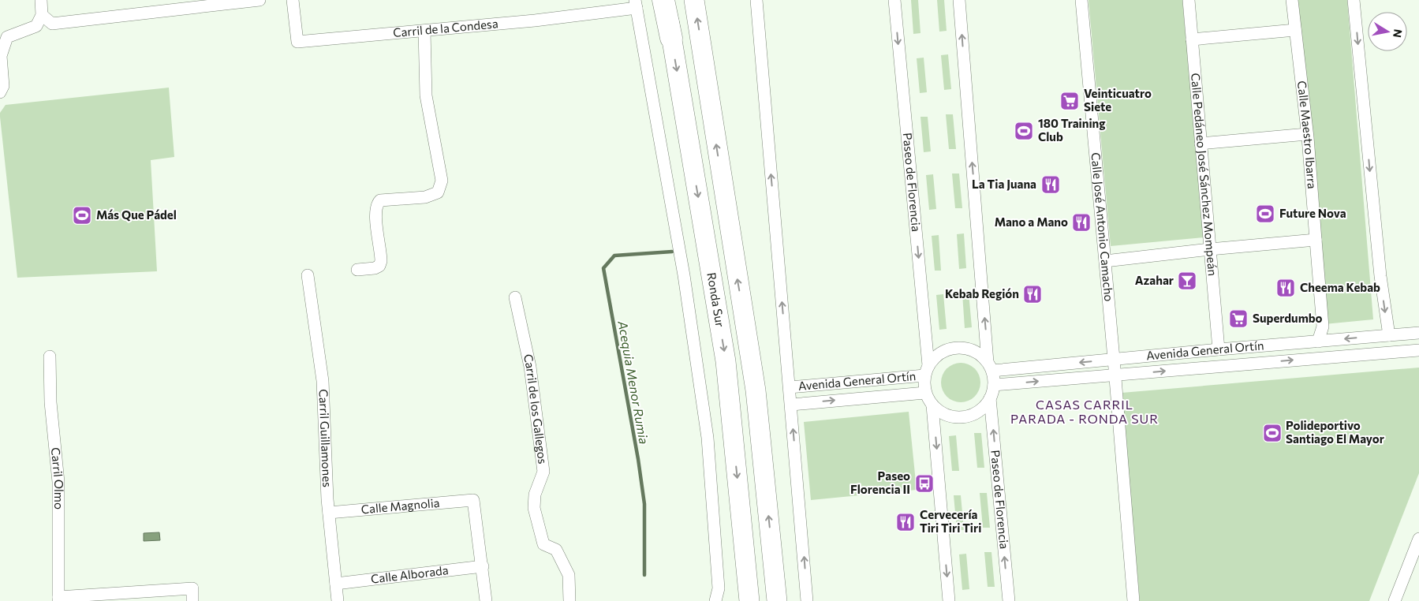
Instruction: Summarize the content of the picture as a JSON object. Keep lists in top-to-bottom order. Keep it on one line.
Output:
{"streets":{"main road":["Ronda Sur"],"street":["Carril de la Condesa","Calle Maestro Ibarra","Calle Pedáneo José Sánchez Mompeán","Paseo de Florencia","Calle José Antonio Camacho","Avenida General Ortín","Carril de los Gallegos","Carril Guillamones","Carril Olmo","Calle Magnolia","Calle Alborada"]},"crossings":[["Calle Maestro Ibarra","Avenida General Ortín"],["Calle Pedáneo José Sánchez Mompeán","Avenida General Ortín"],["Paseo de Florencia","Avenida General Ortín"],["Calle José Antonio Camacho","Avenida General Ortín"],["Carril Guillamones","Calle Magnolia"],["Carril Guillamones","Calle Alborada"],["Calle Magnolia","Calle Alborada"]],"districts":["CASAS CARRIL PARADA - RONDA SUR"],"water":["Acequia Menor Rumia"],"places":{"supermarket":["Veinticuatro Siete","Superdumbo"],"sports":["180 Training Club","Future Nova","Más Que Pádel","Polideportivo Santiago El Mayor"],"restaurant":["La Tia Juana","Mano a Mano","Cheema Kebab","Kebab Región","Cervecería Tiri Tiri Tiri"],"bar":["Azahar"],"bus stop":["Paseo Florencia II"]},"north":"right"}
